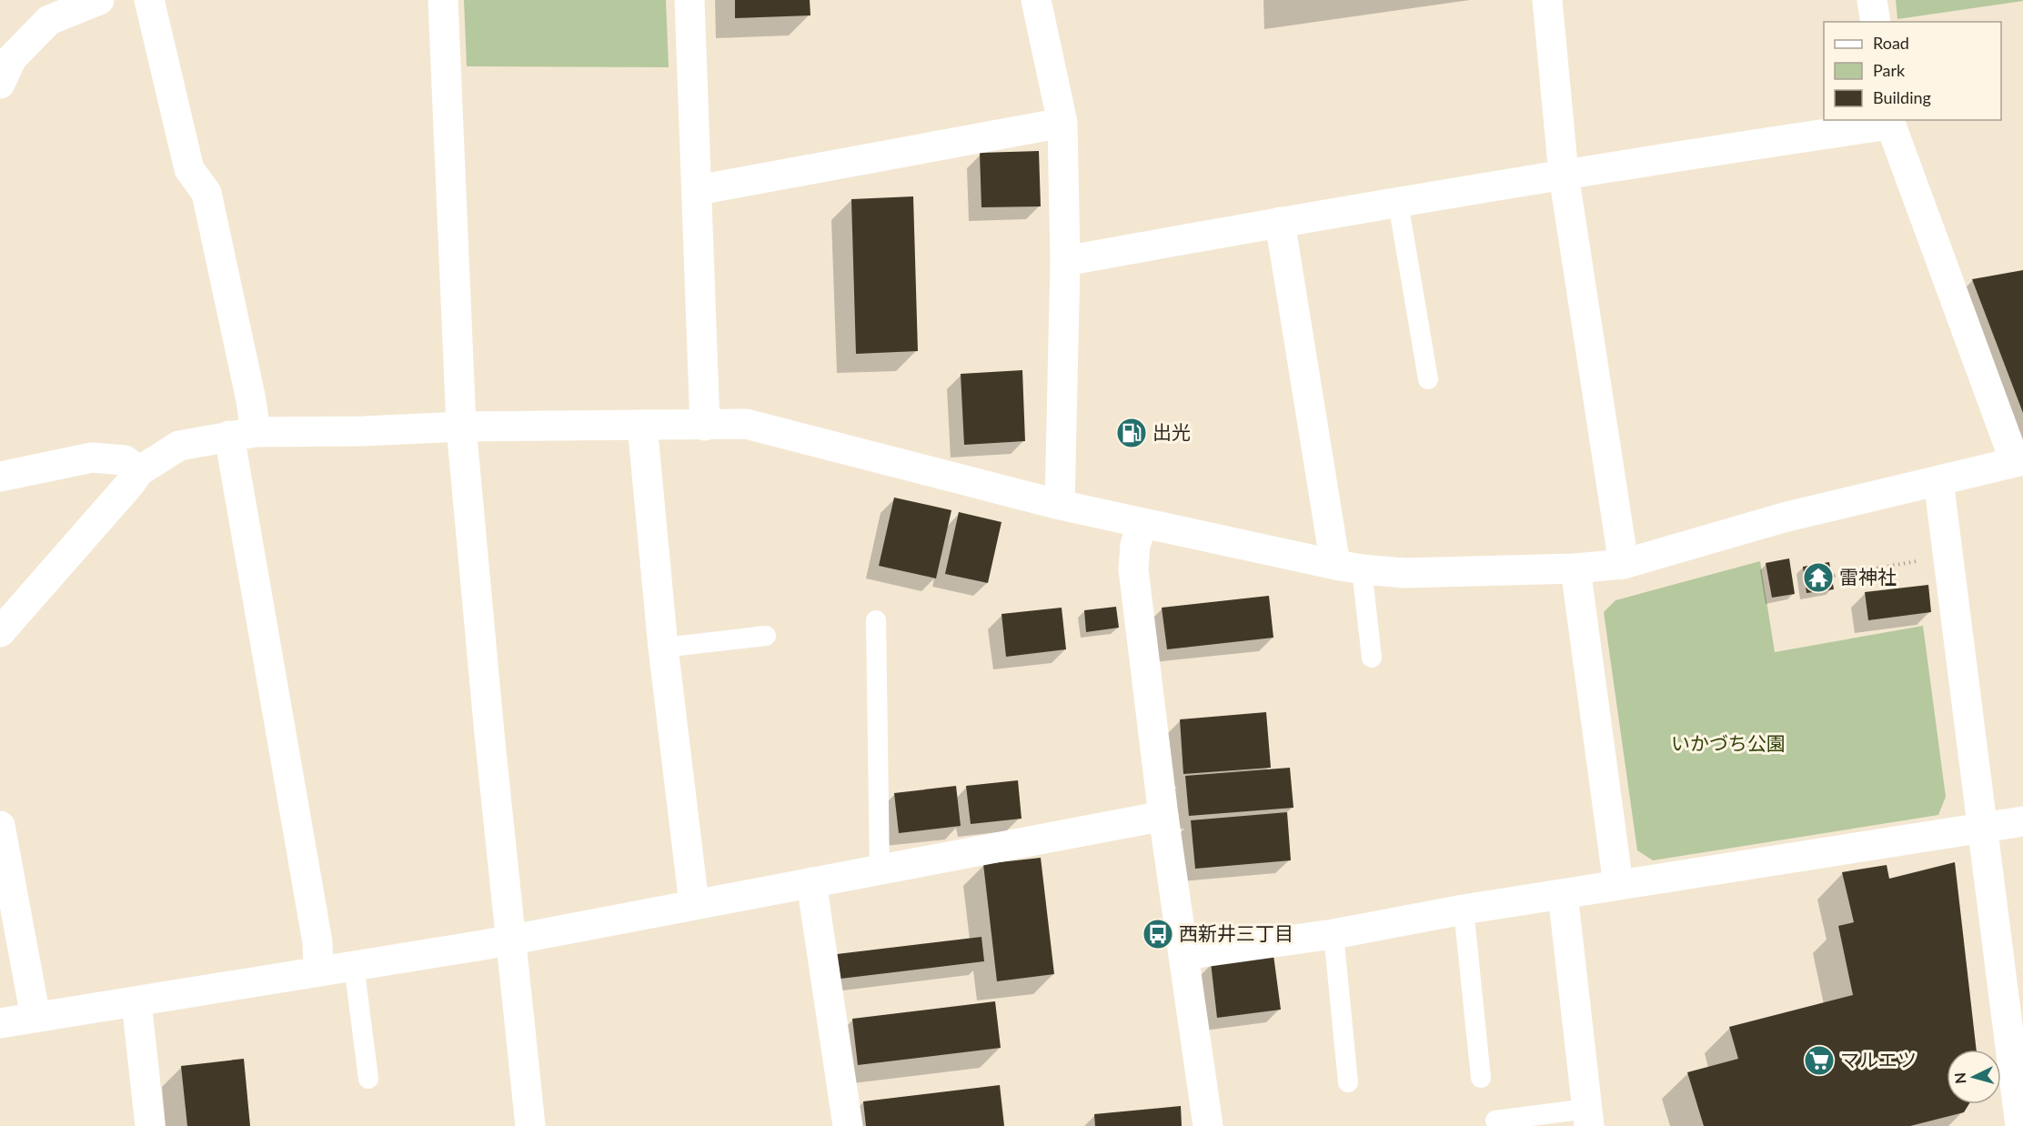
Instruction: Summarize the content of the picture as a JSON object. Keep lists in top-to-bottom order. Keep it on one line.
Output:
{"parks":["いかづち公園"],"places":{"fuel station":["出光"],"temple":["雷神社"],"bus stop":["西新井三丁目"],"supermarket":["マルエツ"]},"legend":["Road","Park","Building"],"north":"left"}
